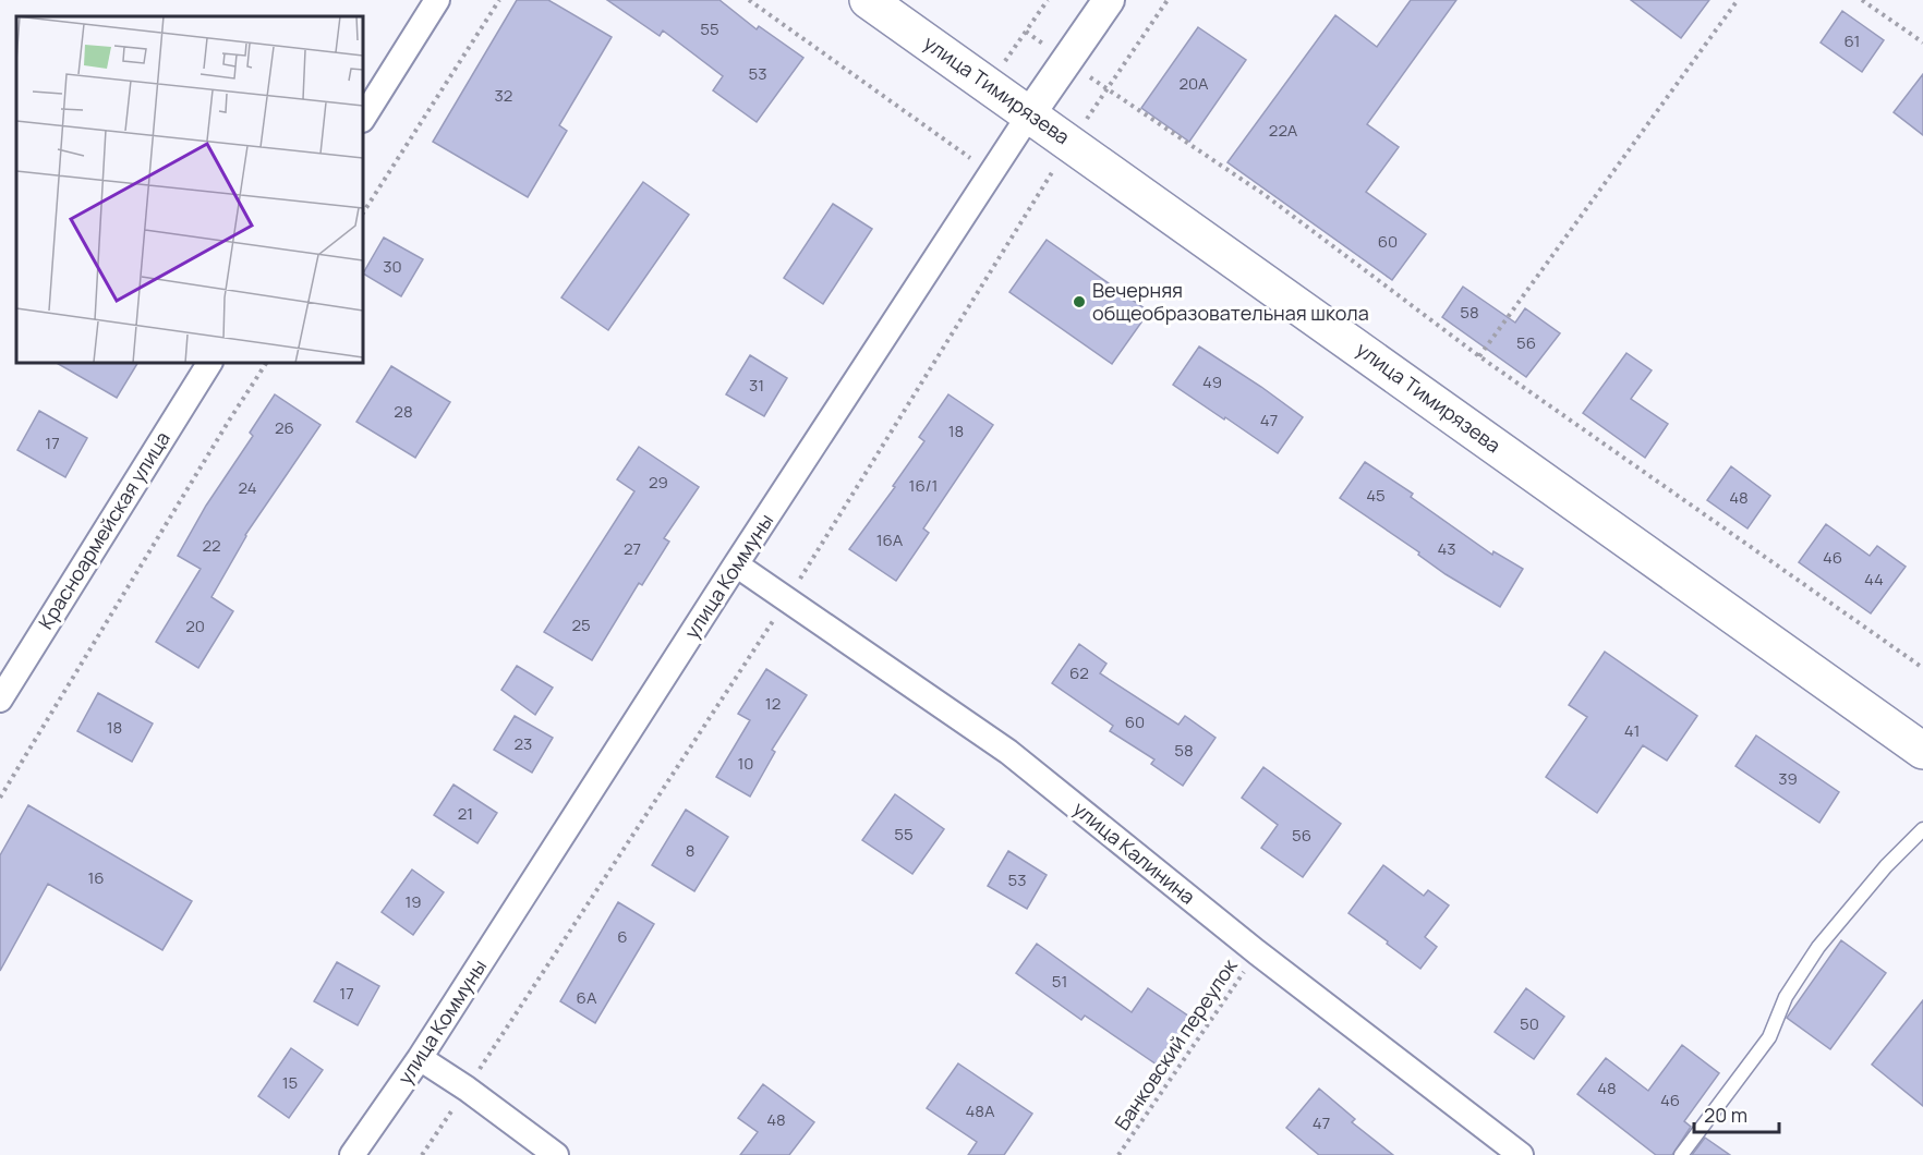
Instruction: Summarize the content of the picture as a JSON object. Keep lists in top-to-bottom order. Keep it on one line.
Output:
{"streets":{"main road":["улица Тимирязева"],"street":["Красноармейская улица","улица Коммуны","улица Калинина"],"path":["Банковский переулок"]},"crossings":[["улица Тимирязева","улица Коммуны"],["улица Коммуны","улица Калинина"],["улица Калинина","Банковский переулок"]],"places":["Вечерняя общеобразовательная школа"],"house_numbers":["55","61","53","20А","32","22А","60","30","58","56","49","31","28","47","26","18","17","29","16/1","24","45","48","16А","22","27","43","46","44","25","20","62","12","60","18","41","23","58","10","39","21","55","56","8","16","53","19","6","51","17","6А","50","15","48","46","48А","48","47"],"scale_bar":"20 m"}
